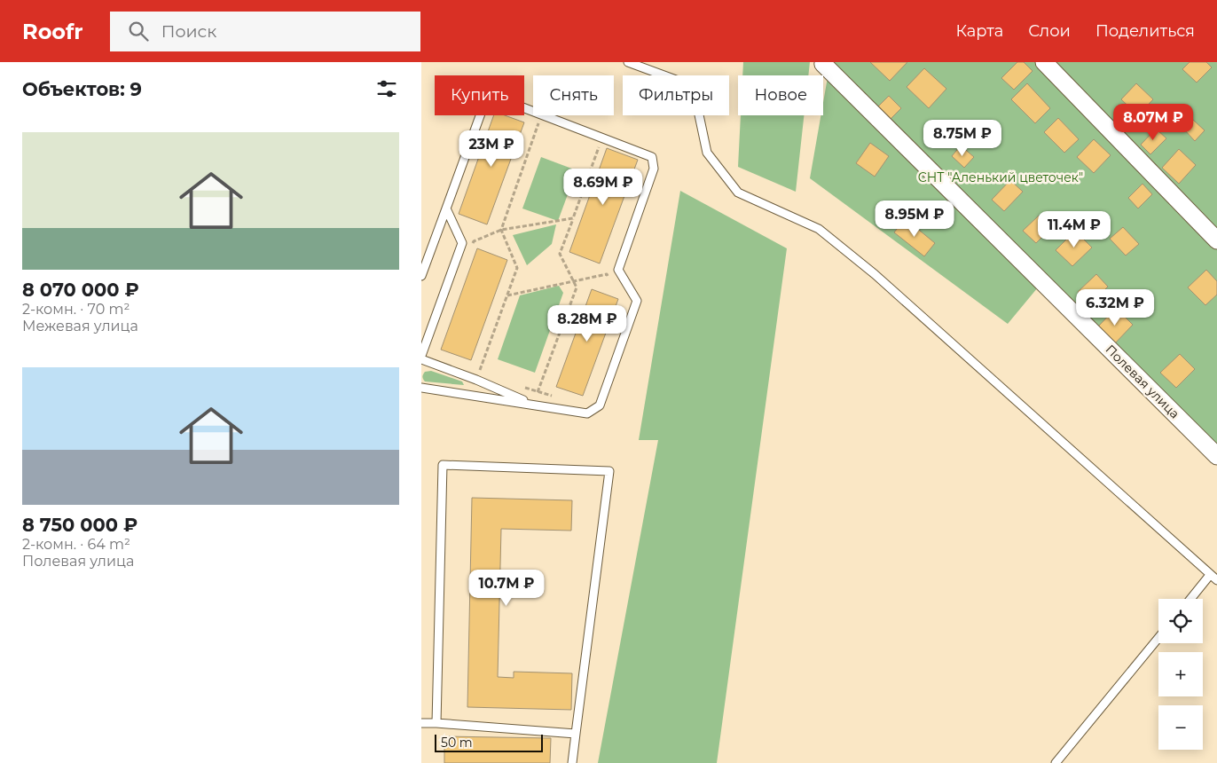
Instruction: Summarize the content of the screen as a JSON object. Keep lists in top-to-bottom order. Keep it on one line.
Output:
{"streets":{"street":["Полевая улица"]},"parks":["СНТ \"Аленький цветочек\""],"scale_bar":"50 m","page":{"header":"Roofr","search":"Поиск","nav":["Карта","Слои","Поделиться"],"heading":"Объектов: 9","chip":["Купить","Снять","Фильтры","Новое"],"price":["8.07M ₽","8.75M ₽","23M ₽","8.69M ₽","8.95M ₽","11.4M ₽","6.32M ₽","8.28M ₽","10.7M ₽"],"list":[{"name":"8 070 000 ₽","note":"2-комн. · 70 m² · Межевая улица"},{"name":"8 750 000 ₽","note":"2-комн. · 64 m² · Полевая улица"}],"map_buttons":["+","−"],"scale":"50 m"}}
